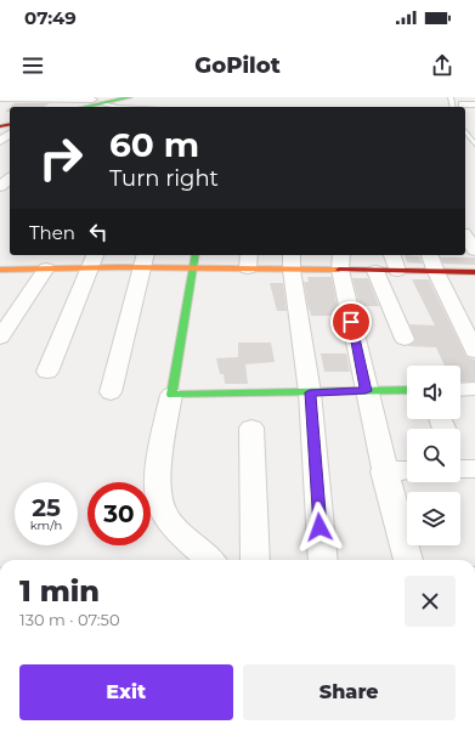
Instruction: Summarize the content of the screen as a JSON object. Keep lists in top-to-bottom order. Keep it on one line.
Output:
{"page":{"status":"07:49","header":"GoPilot","turn":["60 m","Turn right"],"then":"Then","speed":"25 km/h","limit":"30","heading":["1 min","130 m · 07:50"],"buttons":["Exit","Share"]}}
